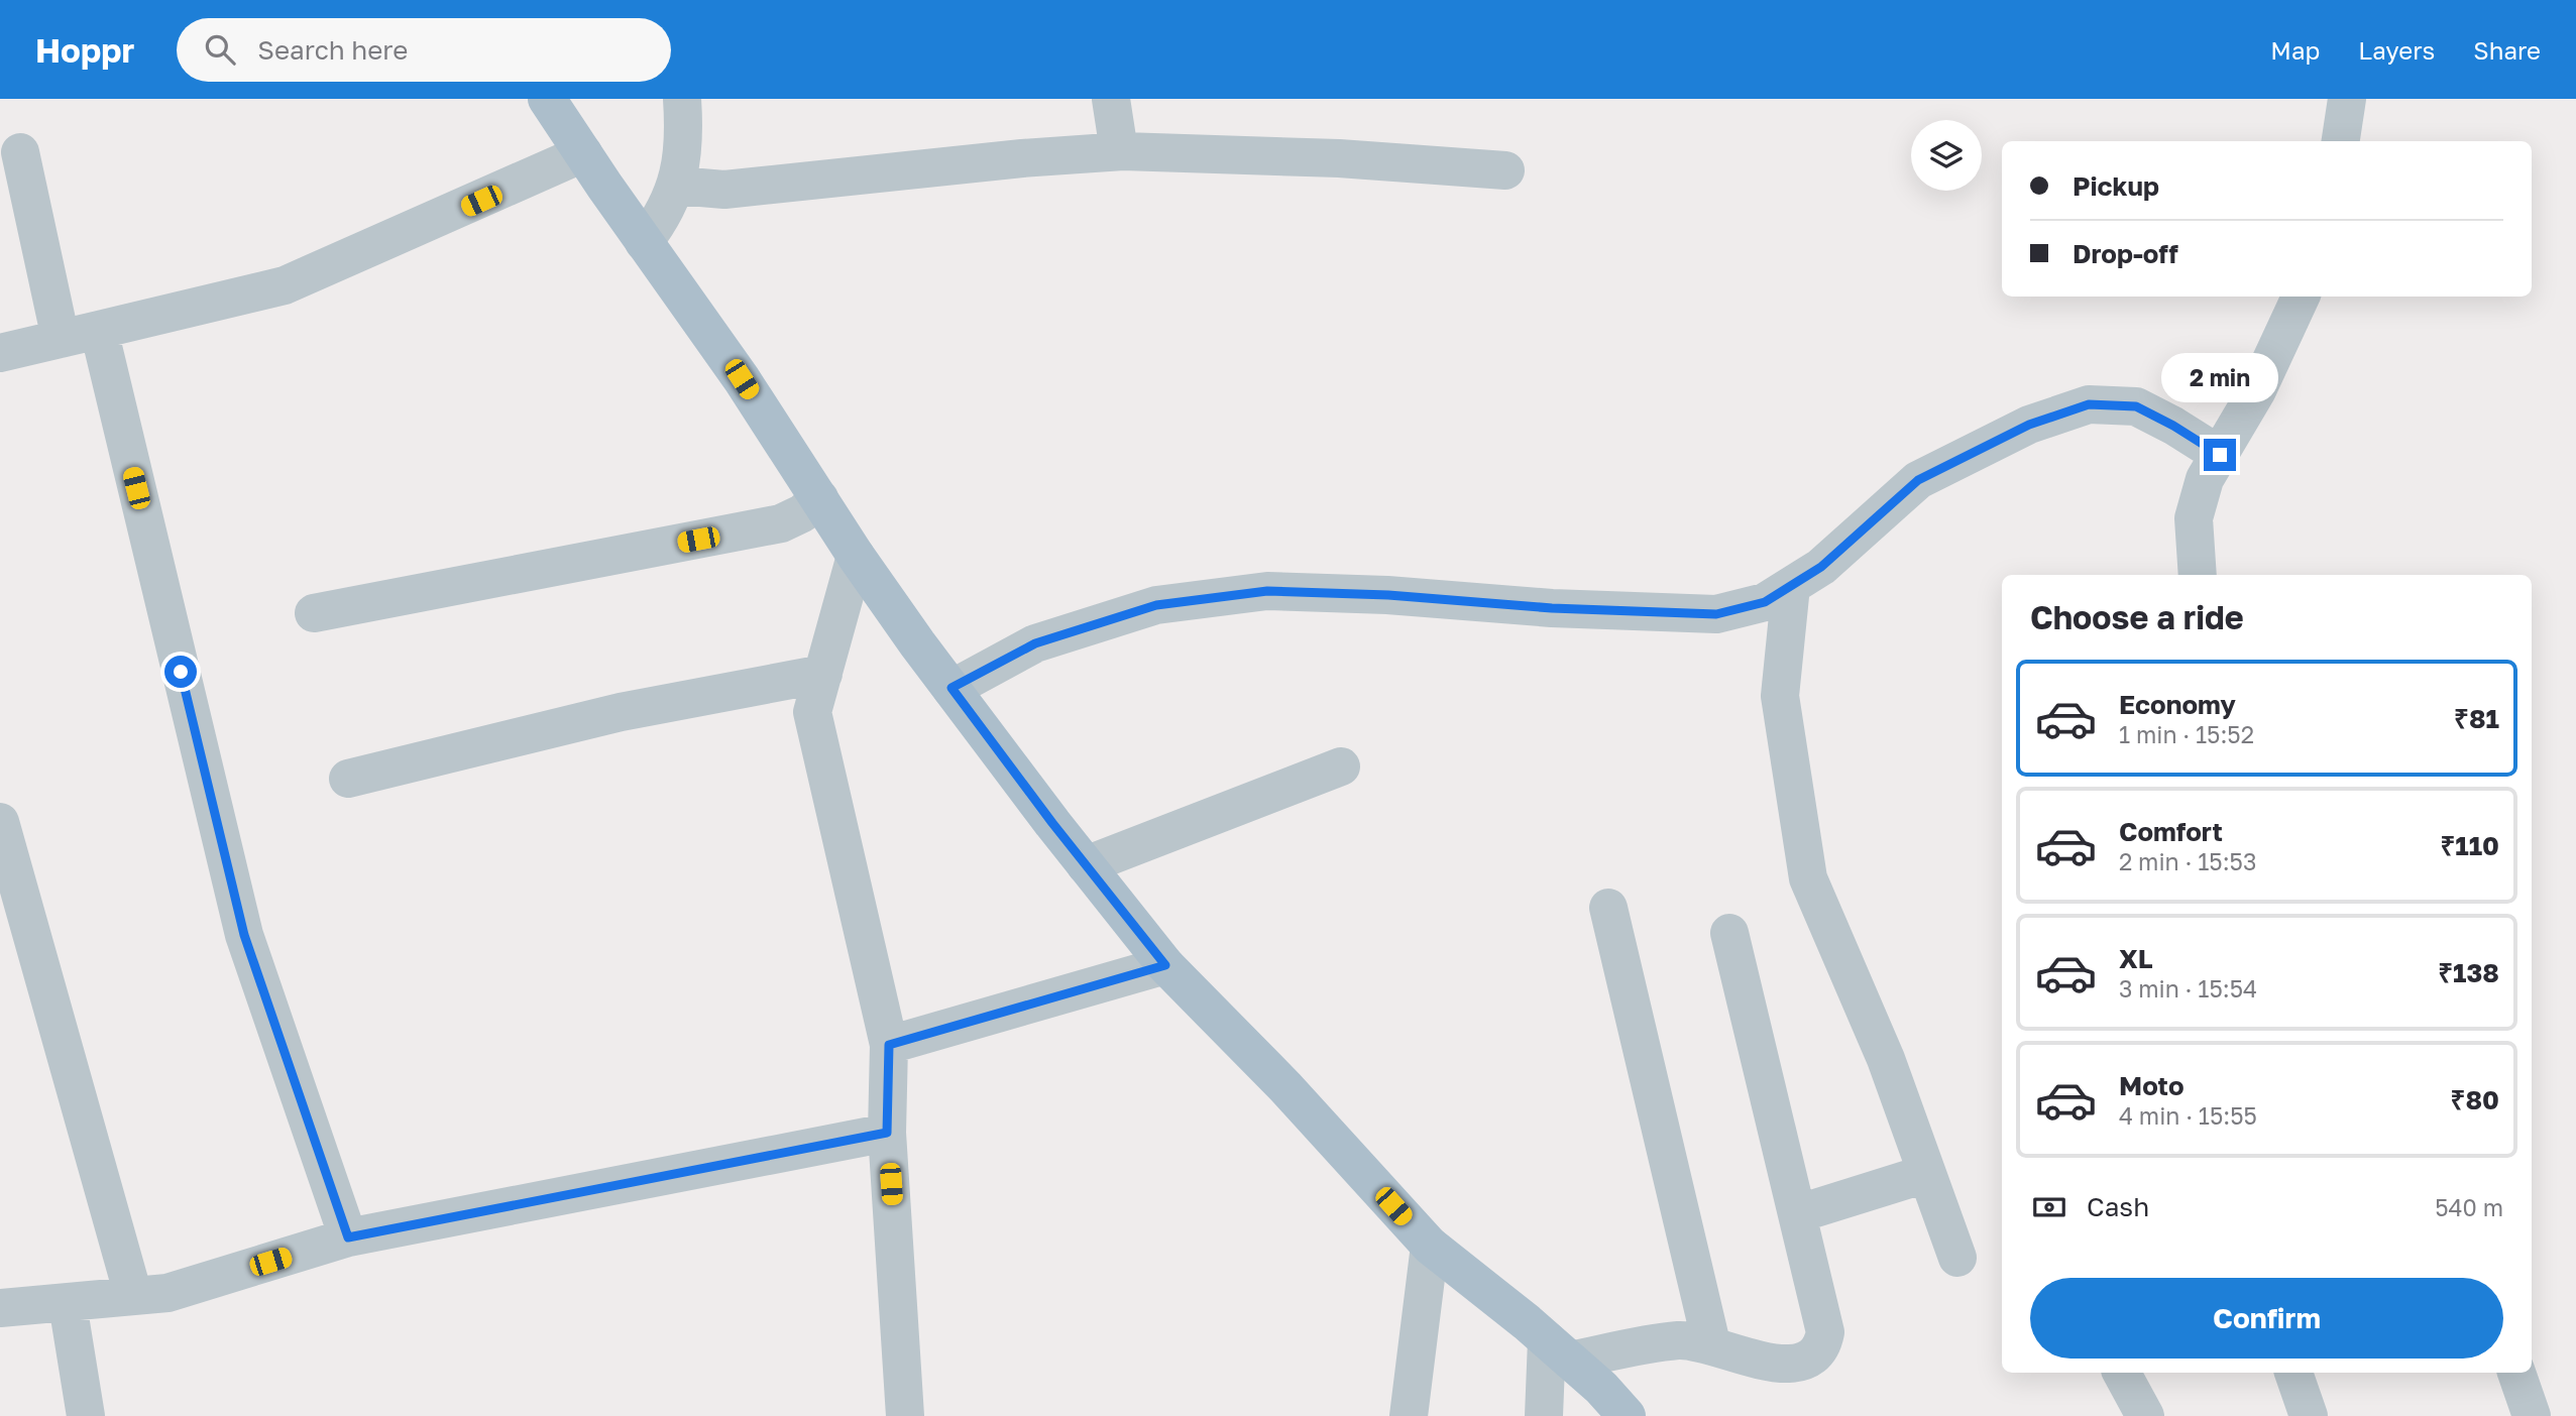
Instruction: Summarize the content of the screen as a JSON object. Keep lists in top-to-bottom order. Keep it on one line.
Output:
{"page":{"header":"Hoppr","search":"Search here","nav":["Map","Layers","Share"],"banner":["Pickup","Drop-off"],"bubble":"2 min","heading":"Choose a ride","list":[{"name":"Economy","note":"1 min · 15:52","value":"₹81"},{"name":"Comfort","note":"2 min · 15:53","value":"₹110"},{"name":"XL","note":"3 min · 15:54","value":"₹138"},{"name":"Moto","note":"4 min · 15:55","value":"₹80"}],"pay":["Cash","540 m"],"buttons":"Confirm"}}
